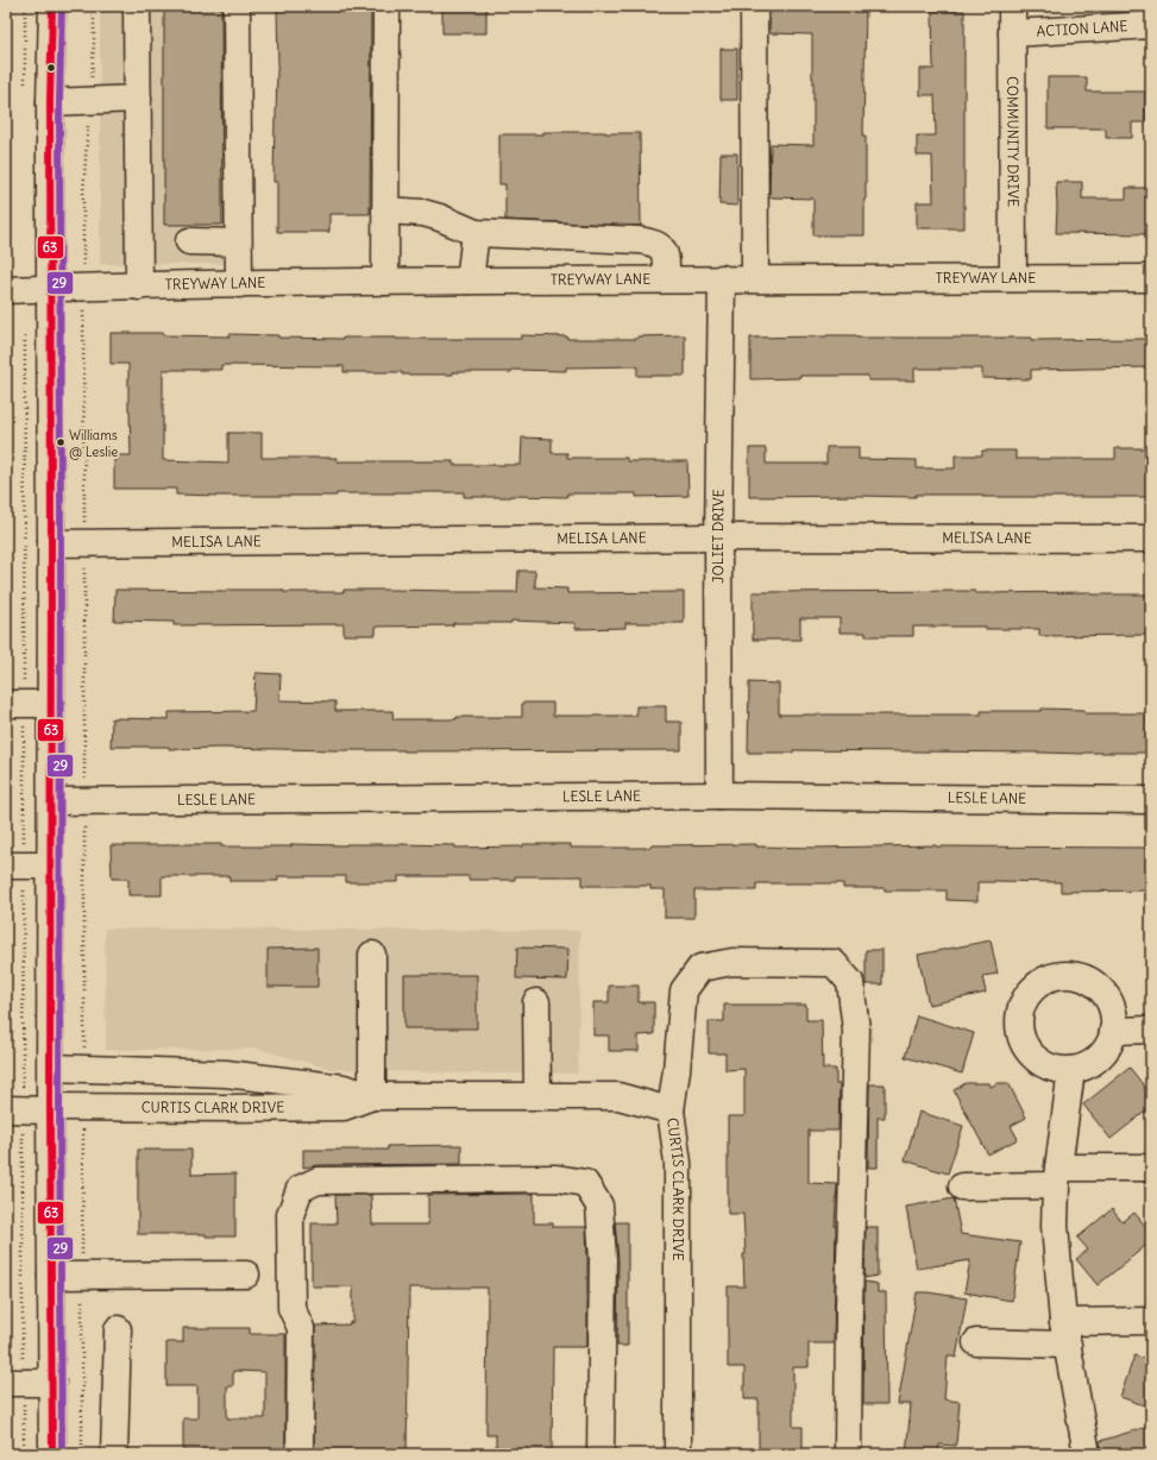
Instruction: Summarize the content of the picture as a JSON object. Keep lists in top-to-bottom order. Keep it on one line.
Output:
{"streets":{"street":["ACTION LANE","COMMUNITY DRIVE","TREYWAY LANE","JOLIET DRIVE","MELISA LANE","LESLE LANE","CURTIS CLARK DRIVE"]},"crossings":[["ACTION LANE","COMMUNITY DRIVE"],["COMMUNITY DRIVE","TREYWAY LANE"],["TREYWAY LANE","JOLIET DRIVE"],["JOLIET DRIVE","MELISA LANE"],["JOLIET DRIVE","LESLE LANE"]],"places":["Williams @ Leslie"],"lines":["transit line 63","transit line 29"]}
